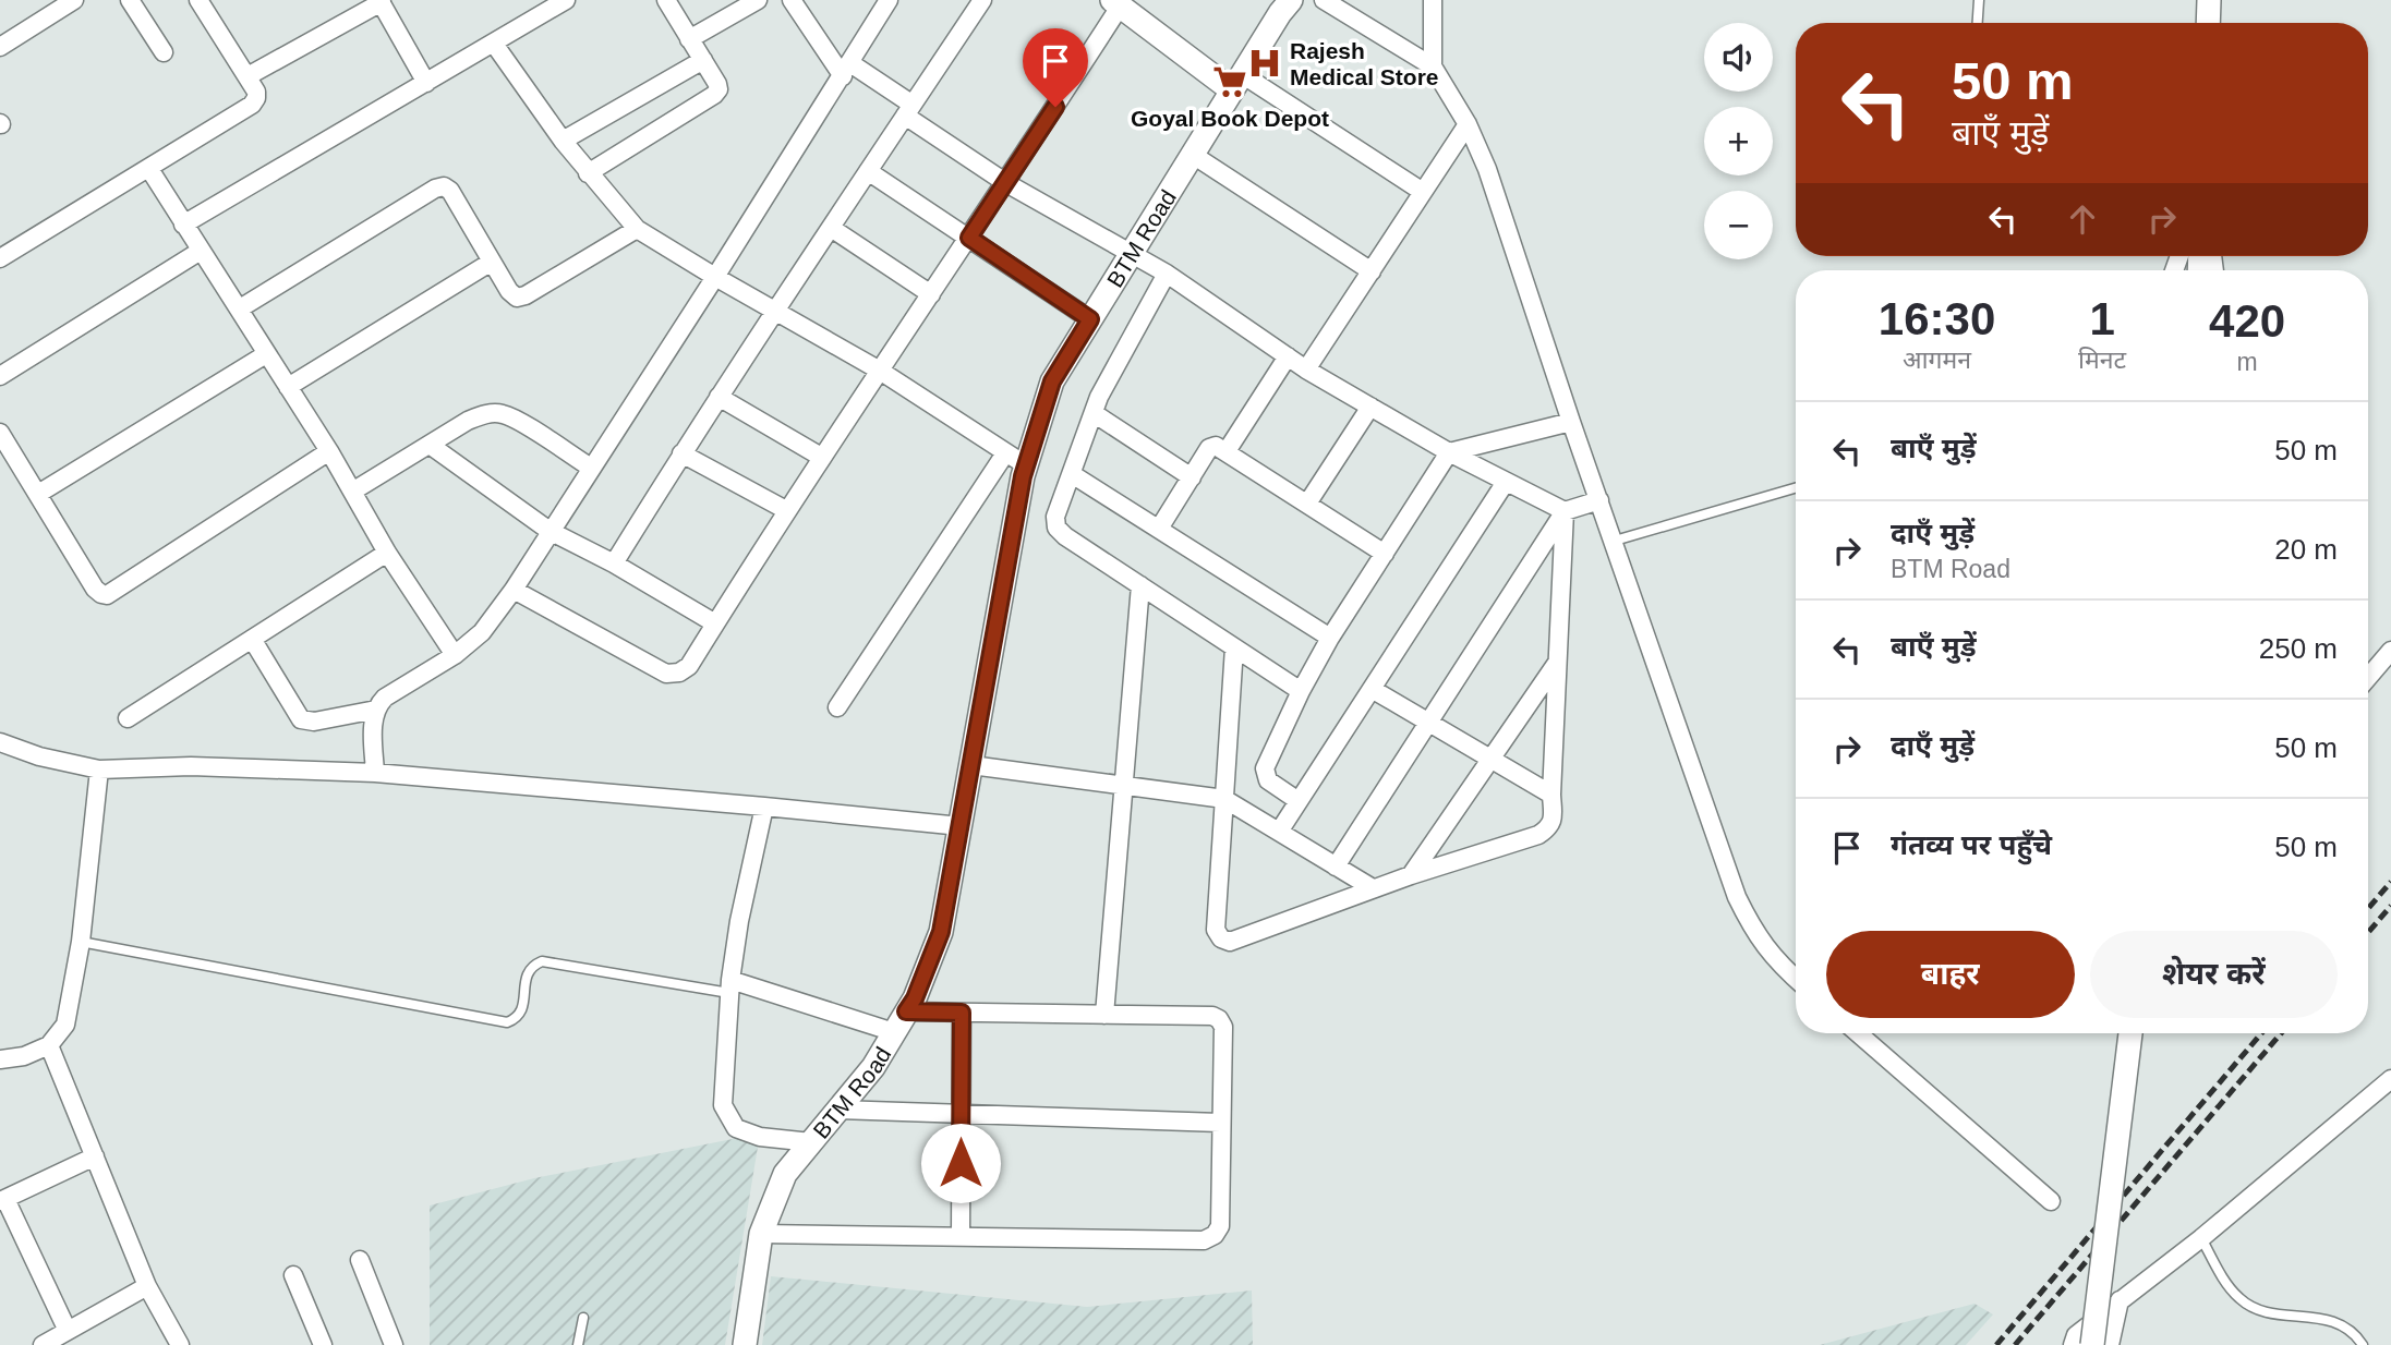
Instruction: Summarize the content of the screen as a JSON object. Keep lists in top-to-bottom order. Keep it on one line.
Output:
{"streets":{"street":["BTM Road"]},"places":{"hospital":["Rajesh Medical Store"],"supermarket":["Goyal Book Depot"]},"page":{"map_buttons":["+","−"],"turn":["50 m","बाएँ मुड़ें"],"eta":["16:30","आगमन","1","मिनट","420","m"],"list":[{"name":"बाएँ मुड़ें","value":"50 m"},{"name":"दाएँ मुड़ें","note":"BTM Road","value":"20 m"},{"name":"बाएँ मुड़ें","value":"250 m"},{"name":"दाएँ मुड़ें","value":"50 m"},{"name":"गंतव्य पर पहुँचे","value":"50 m"}],"buttons":["बाहर","शेयर करें"]}}
